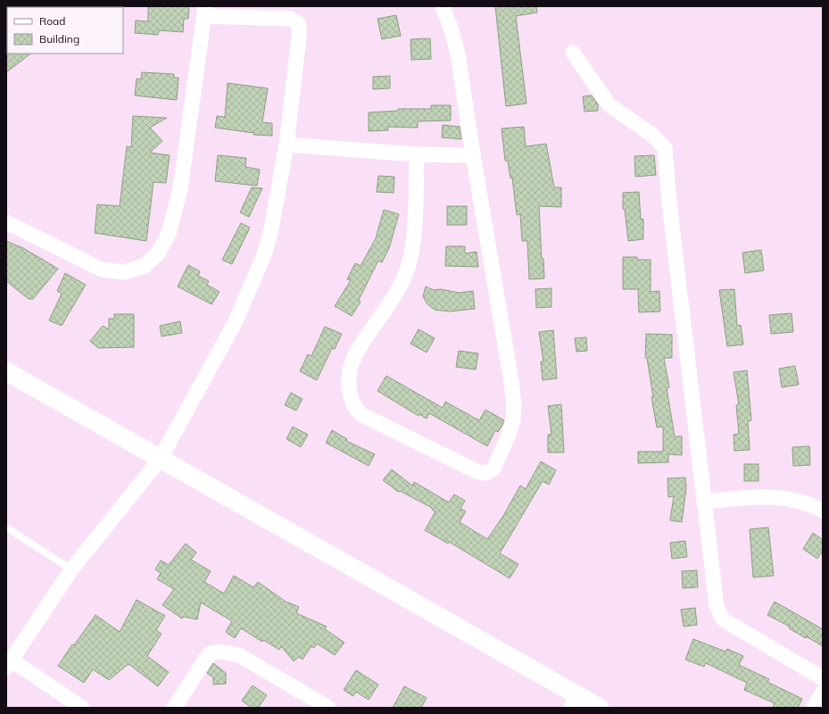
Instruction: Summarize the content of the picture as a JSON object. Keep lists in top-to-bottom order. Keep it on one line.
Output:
{"legend":["Road","Building"]}
